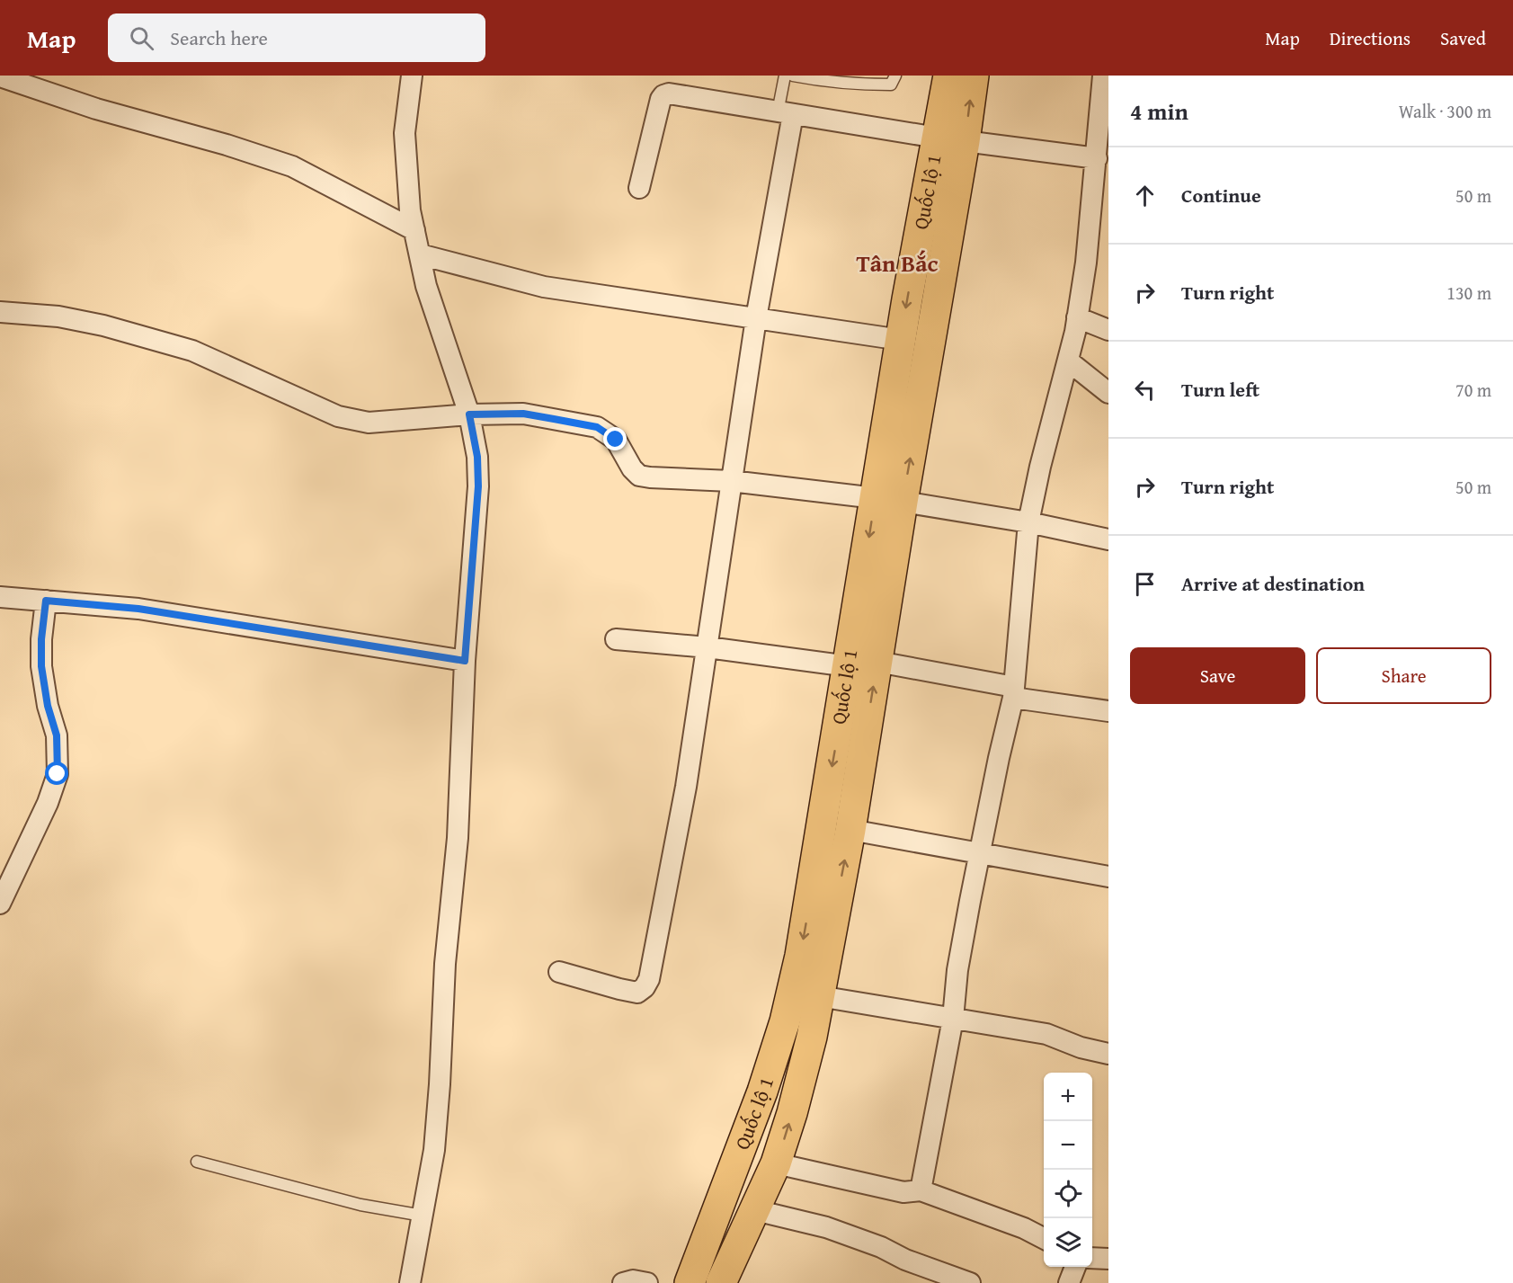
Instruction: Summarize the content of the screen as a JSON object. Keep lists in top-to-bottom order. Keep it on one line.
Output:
{"streets":{"highway":["Quốc lộ 1"]},"districts":["Tân Bắc"],"page":{"header":"Map","search":"Search here","nav":["Map","Directions","Saved"],"heading":["4 min","Walk · 300 m"],"list":[["Continue","50 m"],["Turn right","130 m"],["Turn left","70 m"],["Turn right","50 m"],"Arrive at destination"],"buttons":["Save","Share"],"map_buttons":["+","−"]}}
